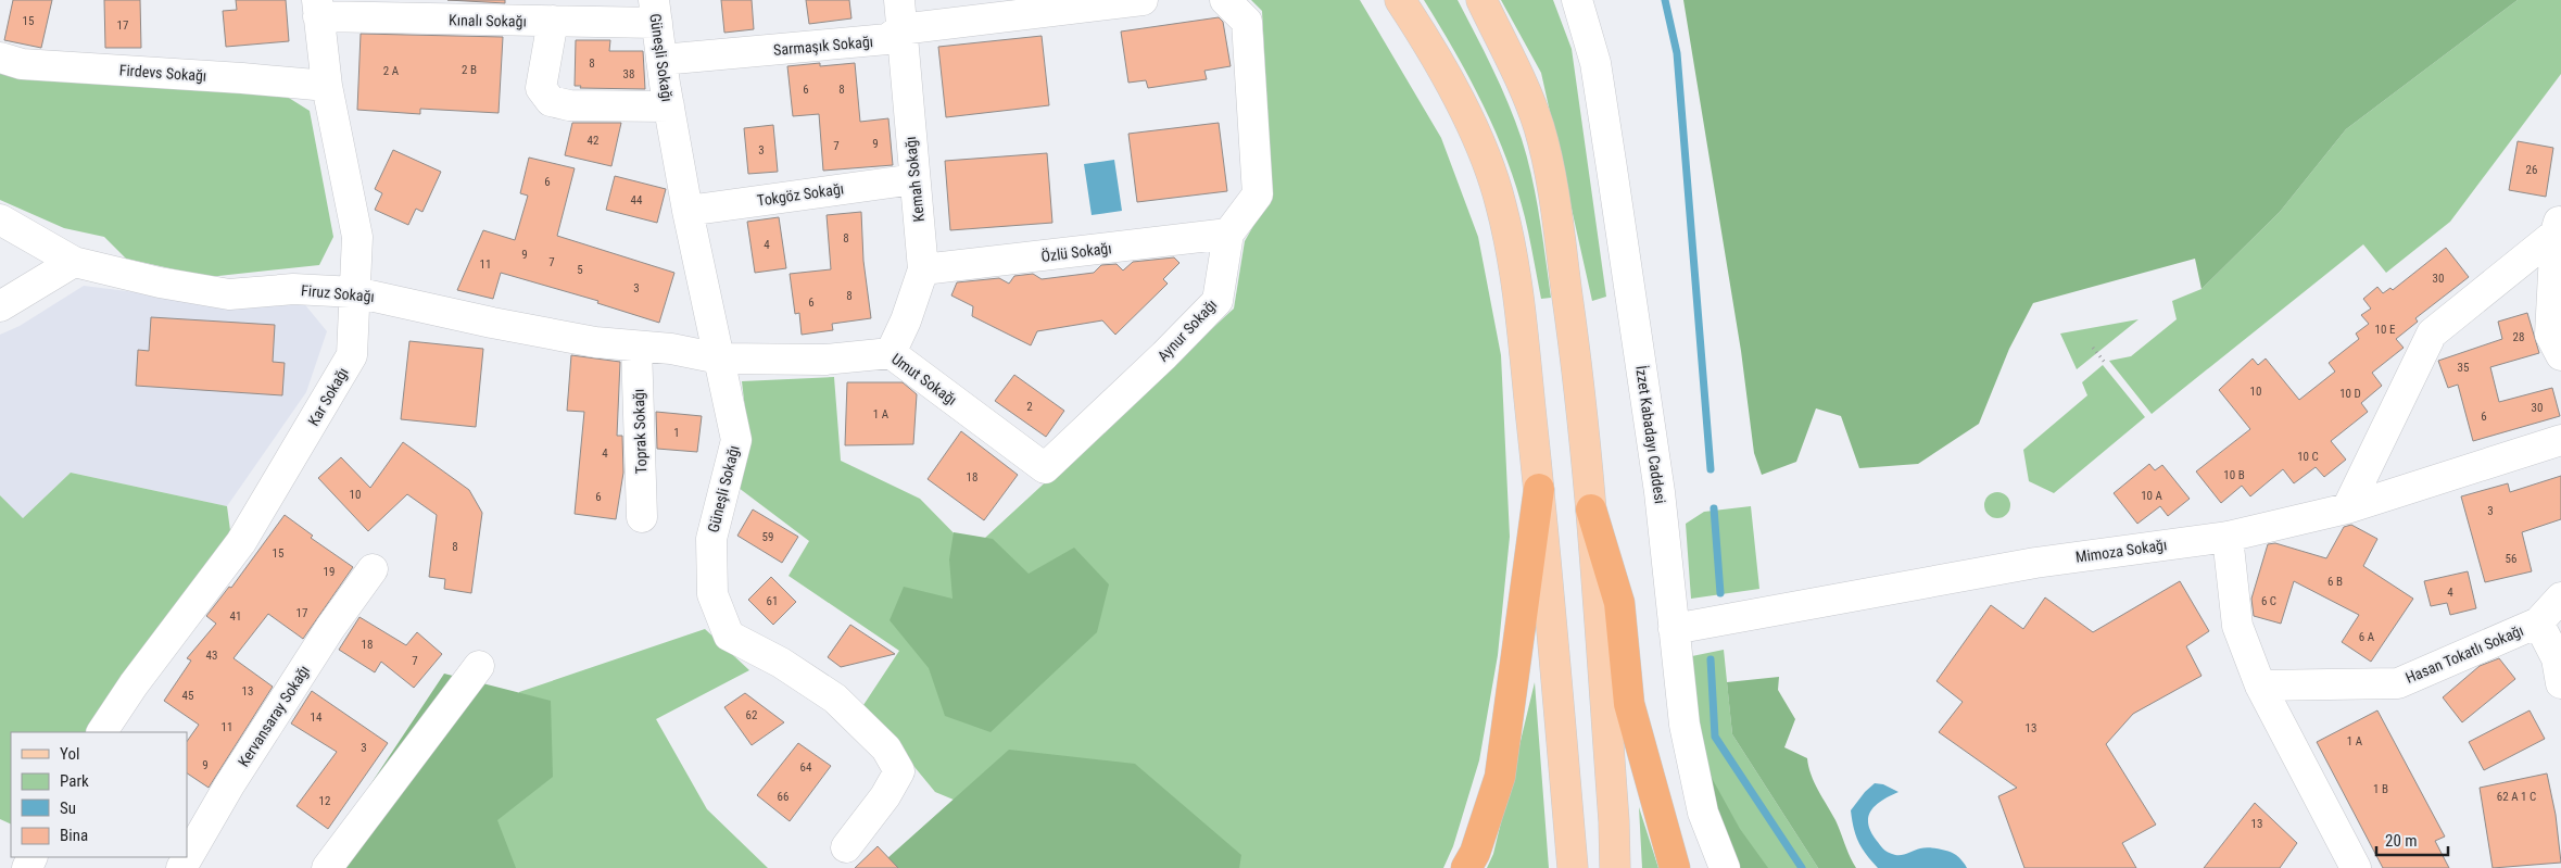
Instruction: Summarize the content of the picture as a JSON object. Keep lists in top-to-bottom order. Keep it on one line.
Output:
{"streets":{"street":["Kınalı Sokağı","Sarmaşık Sokağı","Güneşli Sokağı","Firdevs Sokağı","Kemah Sokağı","Tokgöz Sokağı","Özlü Sokağı","Firuz Sokağı","Aynur Sokağı","Umut Sokağı","Kar Sokağı","Toprak Sokağı","İzzet Kabadayı Caddesi","Mimoza Sokağı","Hasan Tokatlı Sokağı","Kervansaray Sokağı"]},"crossings":[["Kınalı Sokağı","Güneşli Sokağı"],["Kınalı Sokağı","Kar Sokağı"],["Sarmaşık Sokağı","Güneşli Sokağı"],["Sarmaşık Sokağı","Kemah Sokağı"],["Güneşli Sokağı","Tokgöz Sokağı"],["Güneşli Sokağı","Firuz Sokağı"],["Güneşli Sokağı","Umut Sokağı"],["Firdevs Sokağı","Kar Sokağı"],["Kemah Sokağı","Tokgöz Sokağı"],["Kemah Sokağı","Özlü Sokağı"],["Kemah Sokağı","Umut Sokağı"],["Özlü Sokağı","Aynur Sokağı"],["Firuz Sokağı","Umut Sokağı"],["Firuz Sokağı","Kar Sokağı"],["Firuz Sokağı","Toprak Sokağı"],["Aynur Sokağı","Umut Sokağı"],["İzzet Kabadayı Caddesi","Mimoza Sokağı"]],"house_numbers":["15","17","8","2 B","2 A","38","6","8","42","9","7","3","26","6","44","8","4","9","7","11","5","30","3","8","6","10 E","28","35","10","10 D","2","30","1 A","6","1","4","10 C","10 B","18","10","10 A","6","3","59","8","15","56","19","6 B","4","61","6 C","17","41","6 A","18","43","7","13","45","62","14","11","13","1 A","3","9","64","1 B","66","62 A 1 C","12","13"],"legend":["Yol","Park","Su","Bina"],"scale_bar":"20 m"}
